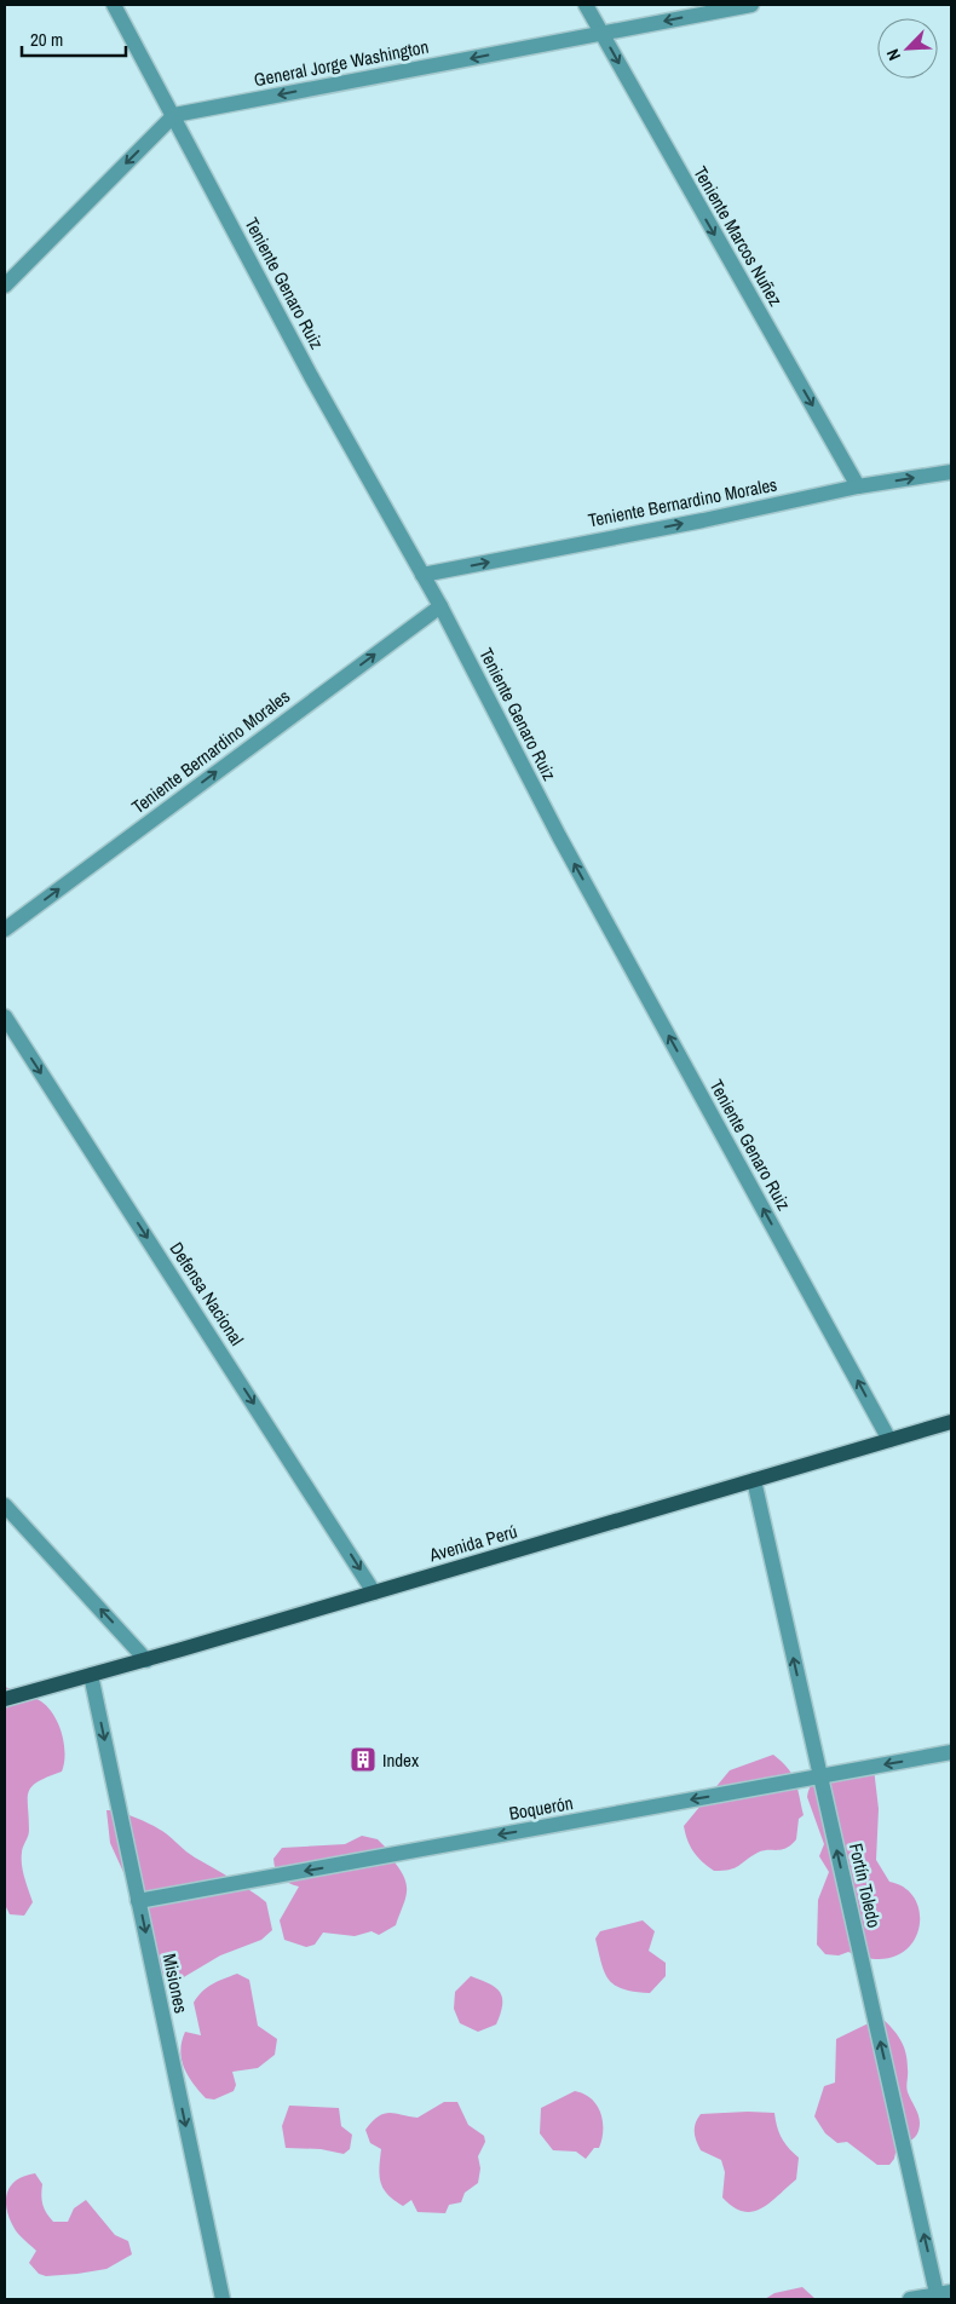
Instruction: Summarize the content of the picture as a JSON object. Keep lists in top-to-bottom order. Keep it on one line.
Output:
{"streets":{"main road":["Avenida Perú"],"street":["General Jorge Washington","Teniente Marcos Nuñez","Teniente Genaro Ruiz","Teniente Bernardino Morales","Defensa Nacional","Boquerón","Fortín Toledo","Misiones"]},"crossings":[["General Jorge Washington","Teniente Marcos Nuñez"],["General Jorge Washington","Teniente Genaro Ruiz"],["Teniente Marcos Nuñez","Teniente Bernardino Morales"],["Teniente Genaro Ruiz","Teniente Bernardino Morales"],["Teniente Genaro Ruiz","Avenida Perú"],["Defensa Nacional","Avenida Perú"],["Avenida Perú","Fortín Toledo"],["Avenida Perú","Misiones"],["Boquerón","Fortín Toledo"],["Boquerón","Misiones"]],"one_way":["General Jorge Washington","Teniente Marcos Nuñez","Teniente Genaro Ruiz","Teniente Bernardino Morales","Defensa Nacional","Boquerón","Fortín Toledo","Misiones"],"places":{"building":["Index"]},"scale_bar":"20 m","north":"bottom left"}
